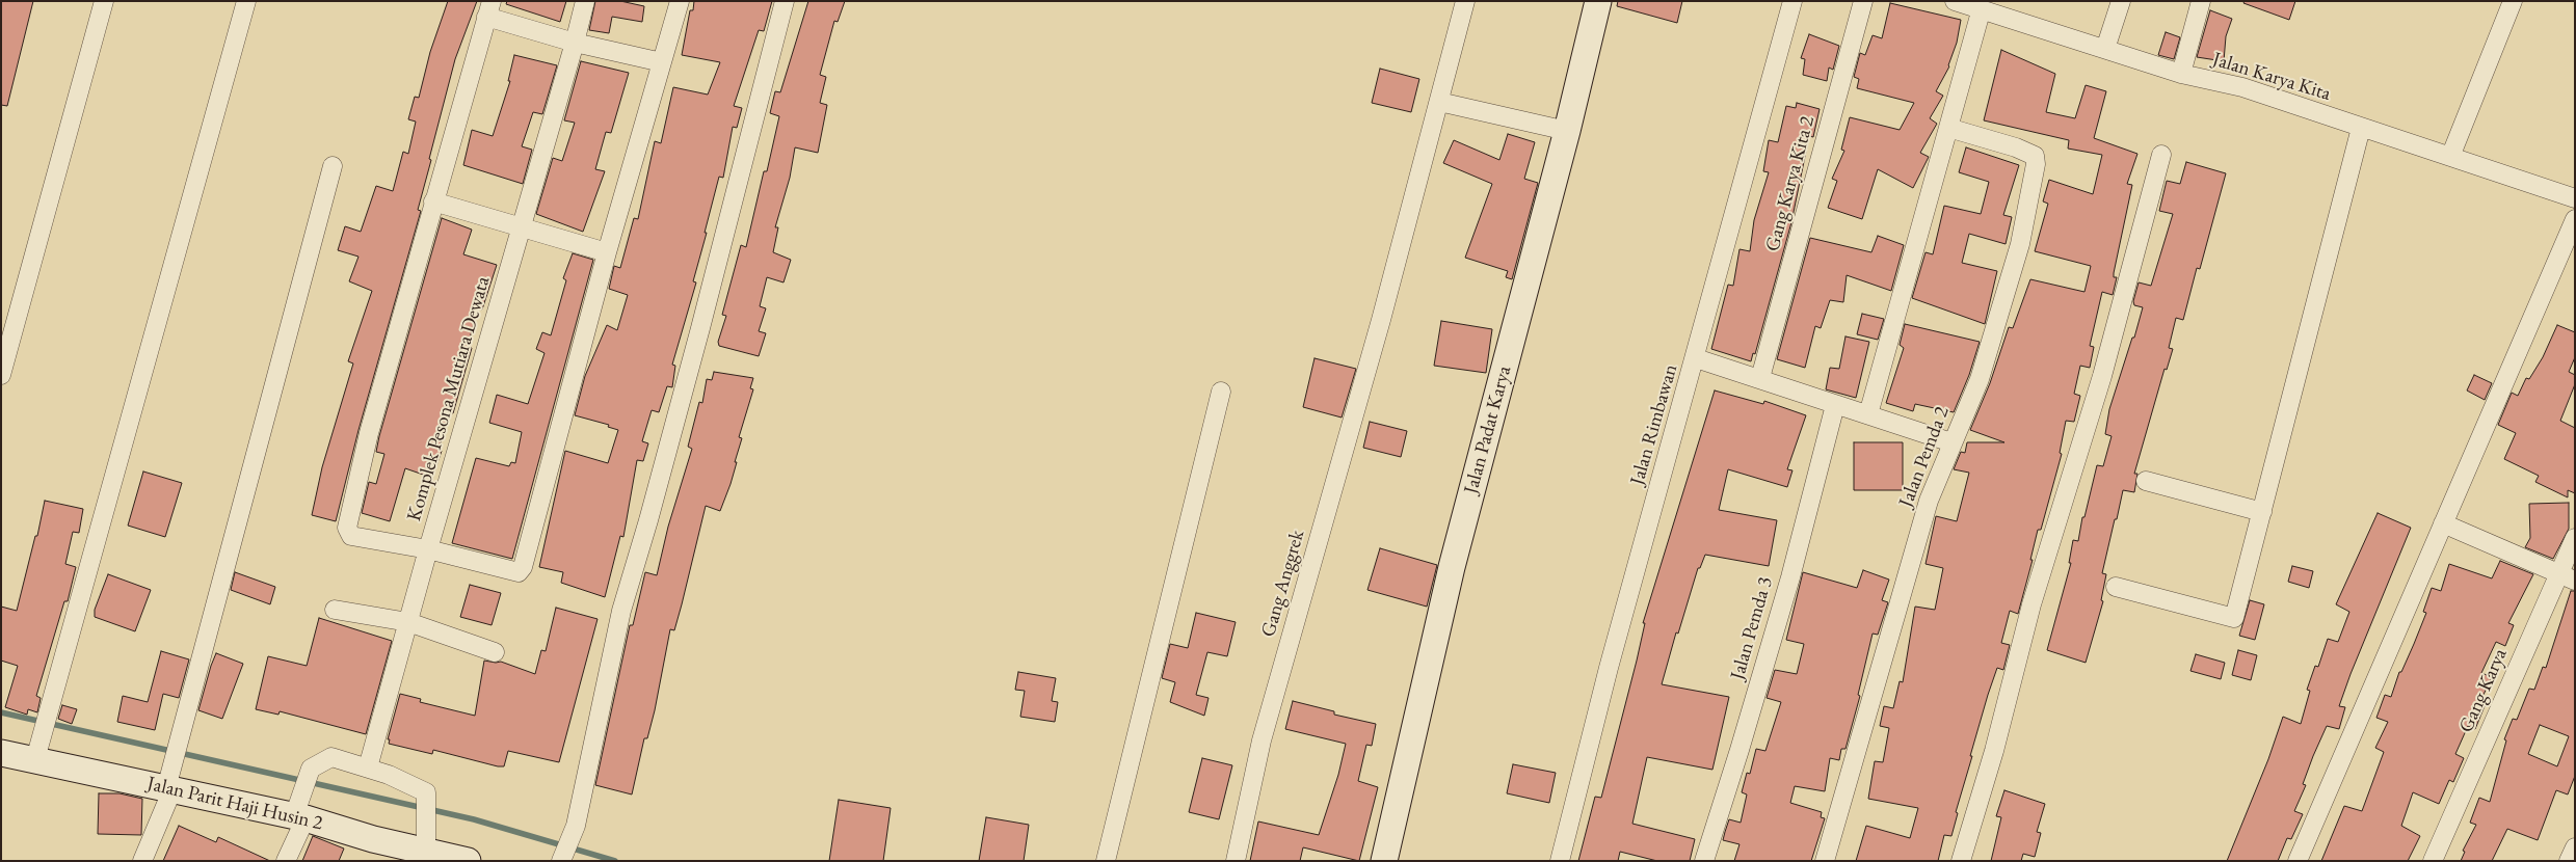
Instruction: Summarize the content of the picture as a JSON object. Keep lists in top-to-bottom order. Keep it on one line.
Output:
{"streets":{"street":["Jalan Karya Kita","Gang Karya Kita 2","Komplek Pesona Mutiara Dewata","Jalan Rimbawan","Jalan Padat Karya","Jalan Pemda 2","Gang Anggrek","Jalan Pemda 3","Gang Karya","Jalan Parit Haji Husin 2"]}}
